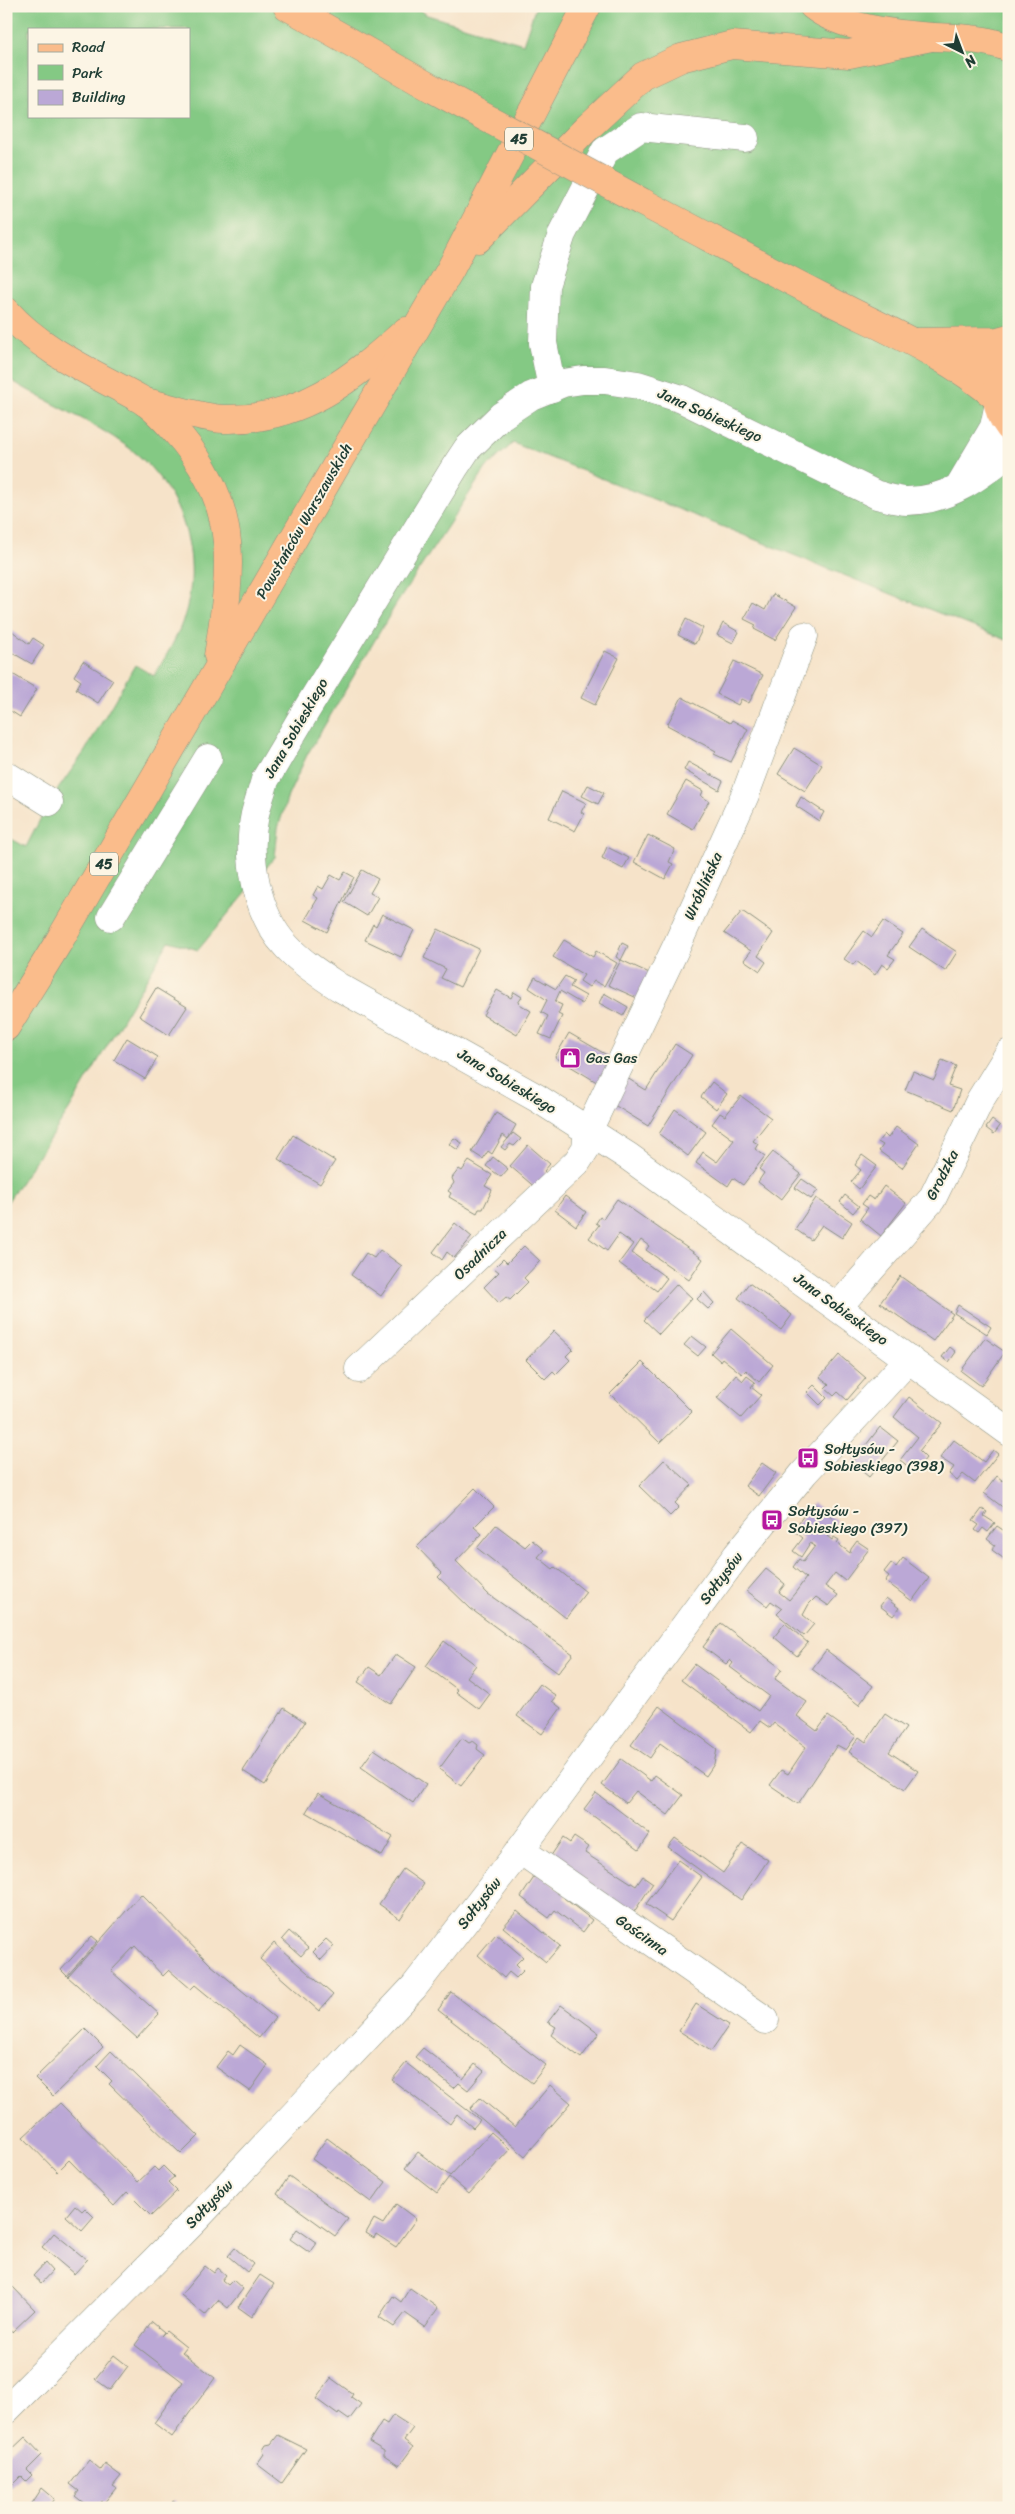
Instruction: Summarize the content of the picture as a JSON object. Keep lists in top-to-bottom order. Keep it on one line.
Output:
{"streets":{"main road":["45","Powstańców Warszawskich"],"street":["Jana Sobieskiego","Wróblińska","Grodzka","Osadnicza","Sołtysów","Gościnna"]},"crossings":[["Jana Sobieskiego","Wróblińska"],["Jana Sobieskiego","Grodzka"],["Jana Sobieskiego","Osadnicza"],["Jana Sobieskiego","Sołtysów"],["Wróblińska","Osadnicza"],["Sołtysów","Gościnna"]],"places":{"shop":["Gas Gas"],"bus stop":["Sołtysów - Sobieskiego (398)","Sołtysów - Sobieskiego (397)"]},"legend":["Road","Park","Building"],"north":"bottom right"}
